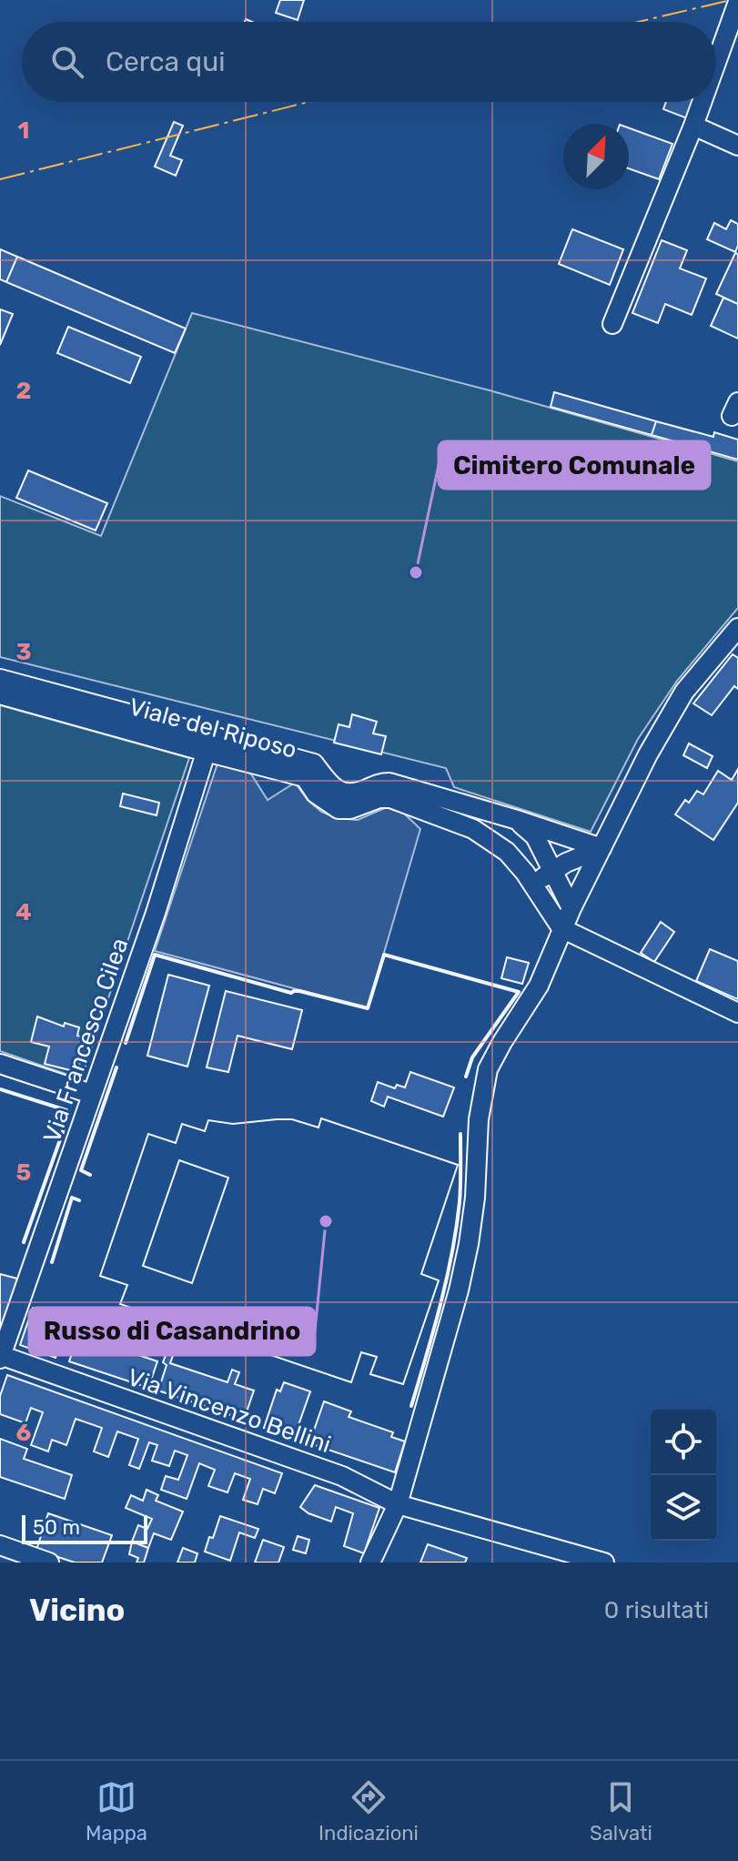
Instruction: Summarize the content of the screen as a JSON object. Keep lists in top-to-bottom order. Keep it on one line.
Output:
{"streets":{"street":["Viale del Riposo","Via Francesco Cilea","Via Vincenzo Bellini"]},"crossings":[["Viale del Riposo","Via Francesco Cilea"],["Via Francesco Cilea","Via Vincenzo Bellini"]],"places":["Cimitero Comunale","Russo di Casandrino"],"scale_bar":"50 m","north":"top right","page":{"search":"Cerca qui","scale":"50 m","heading":["Vicino","0 risultati"],"nav":["Mappa","Indicazioni","Salvati"]},"grid":{"rows":["1","2","3","4","5","6"]}}
